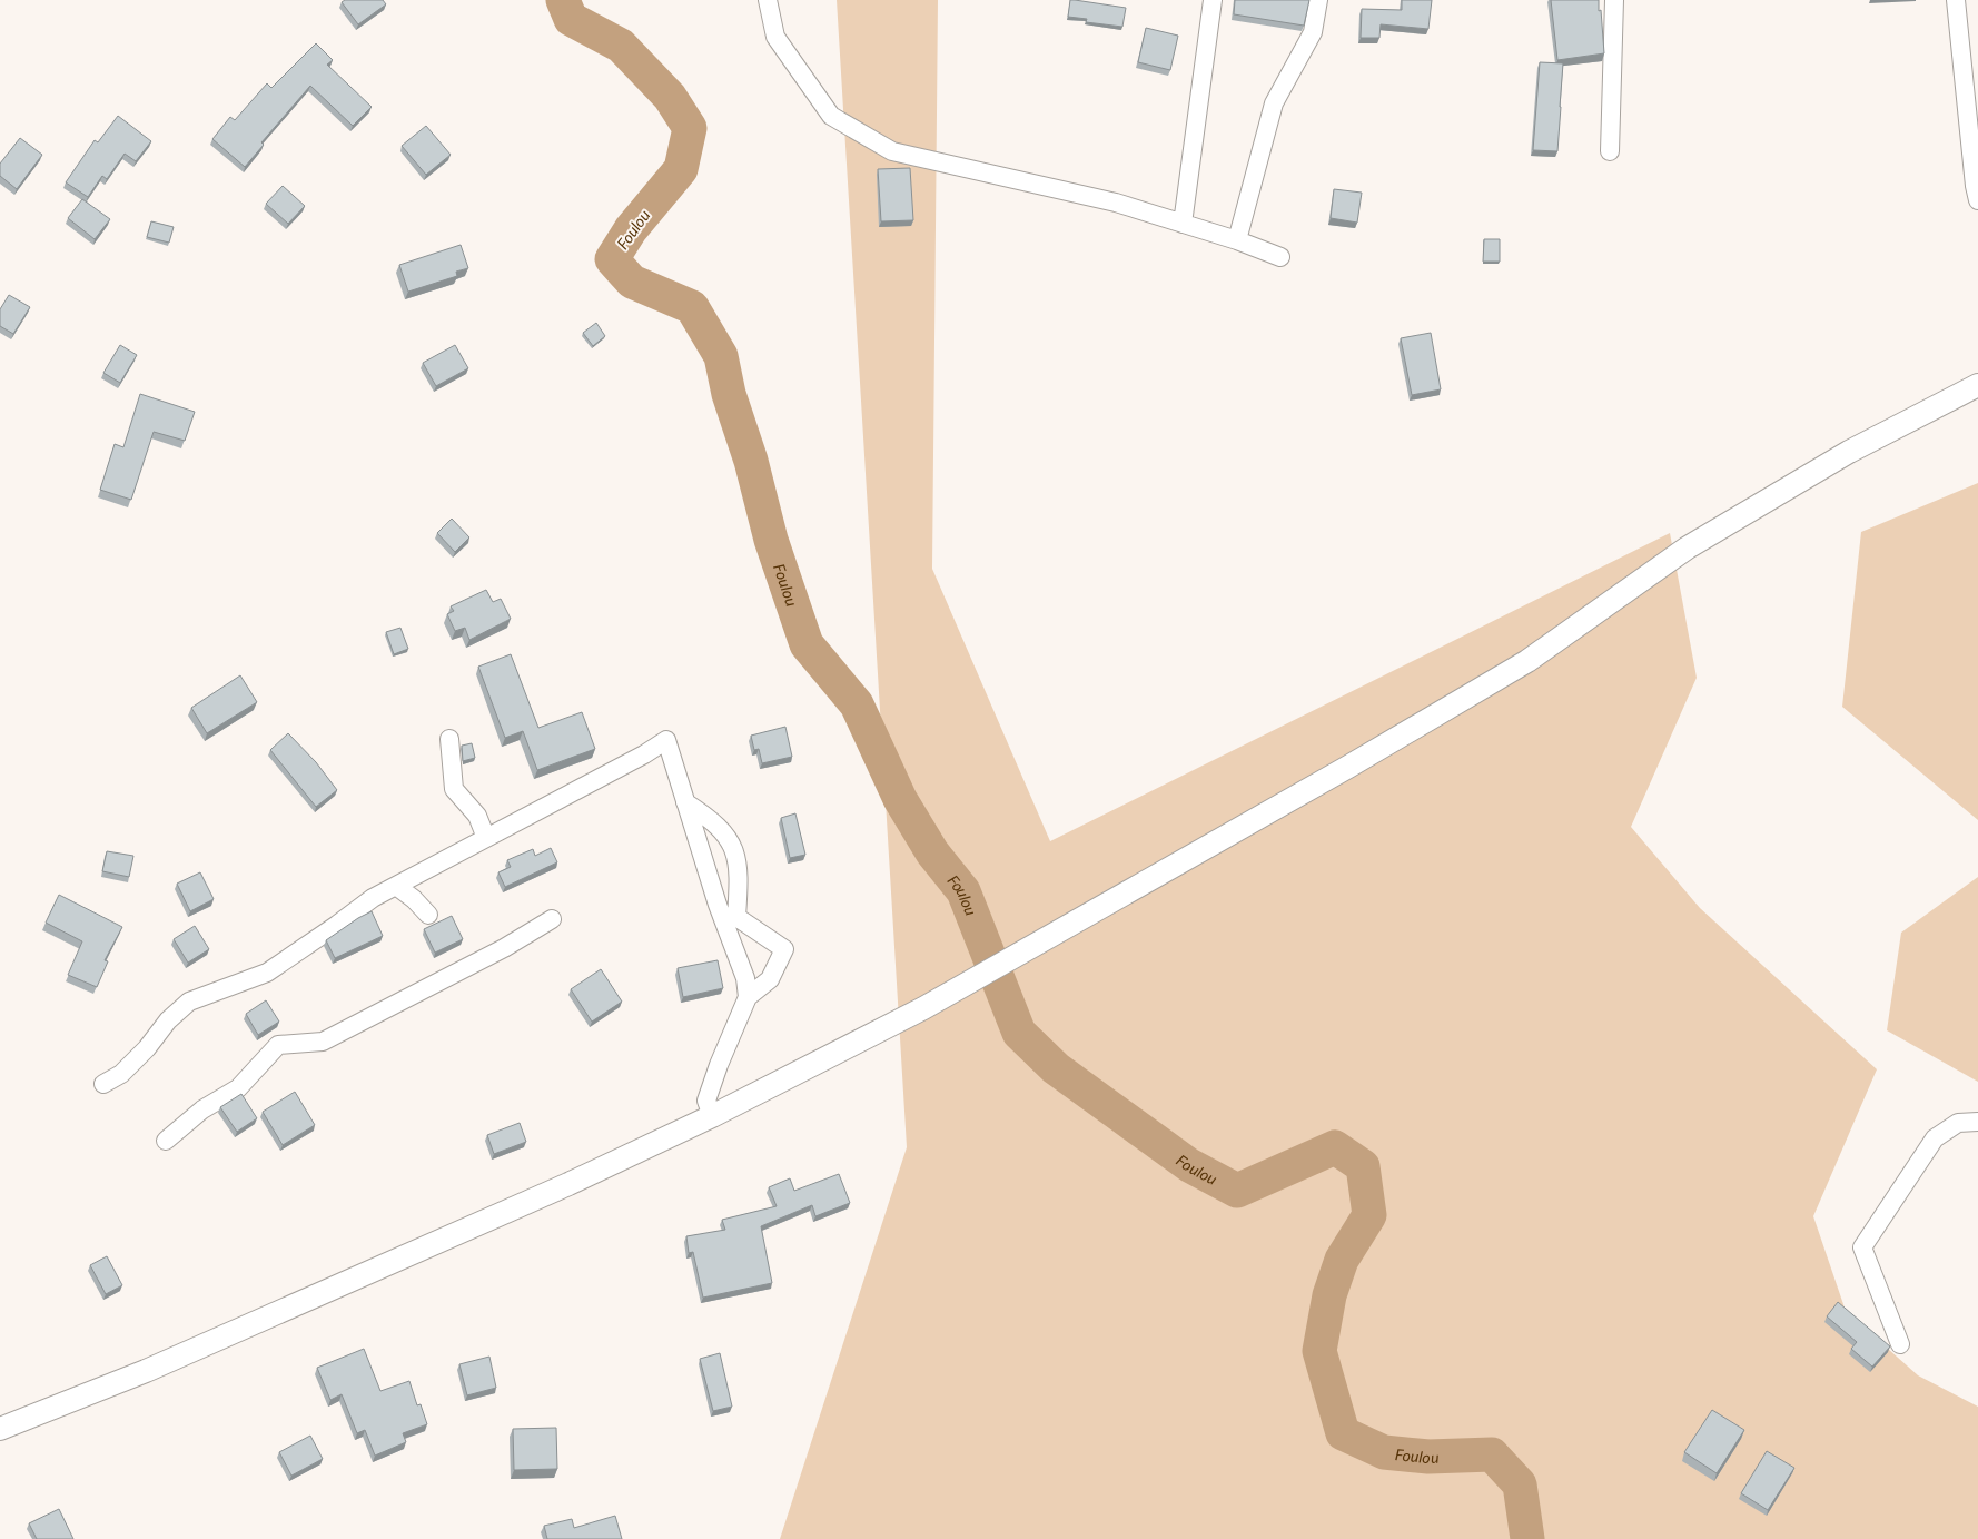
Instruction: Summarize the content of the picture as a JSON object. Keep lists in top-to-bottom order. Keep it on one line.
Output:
{"water":["Foulou"]}
